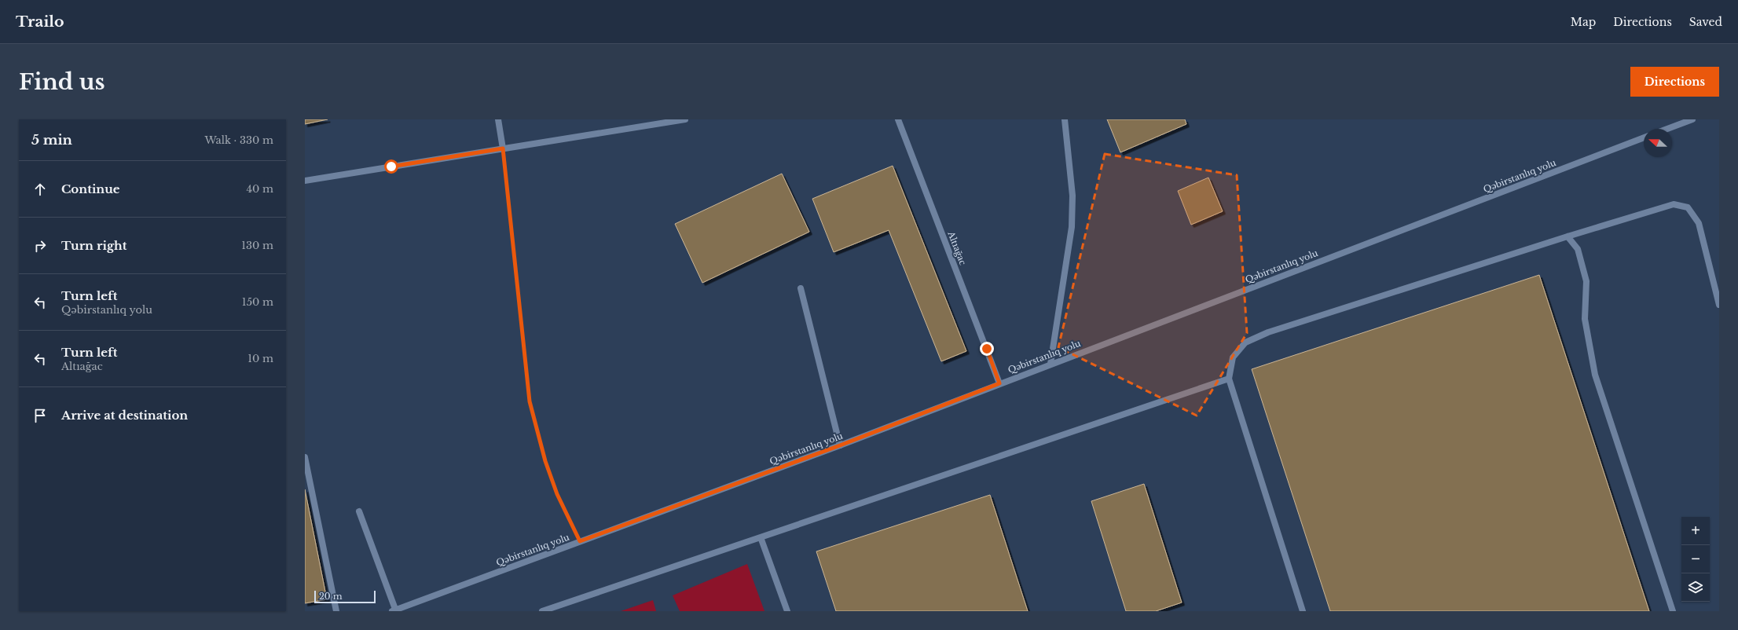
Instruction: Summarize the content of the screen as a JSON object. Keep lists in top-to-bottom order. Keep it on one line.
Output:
{"streets":{"street":["Qəbirstanlıq yolu","Altıağac"]},"crossings":[["Qəbirstanlıq yolu","Altıağac"]],"scale_bar":"20 m","north":"left","page":{"header":"Trailo","nav":["Map","Directions","Saved"],"buttons":"Directions","title":"Find us","heading":["5 min","Walk · 330 m"],"list":[["Continue","40 m"],["Turn right","130 m"],["Turn left","Qəbirstanlıq yolu","150 m"],["Turn left","Altıağac","10 m"],"Arrive at destination"],"map_buttons":["+","−"],"scale":"20 m"}}
